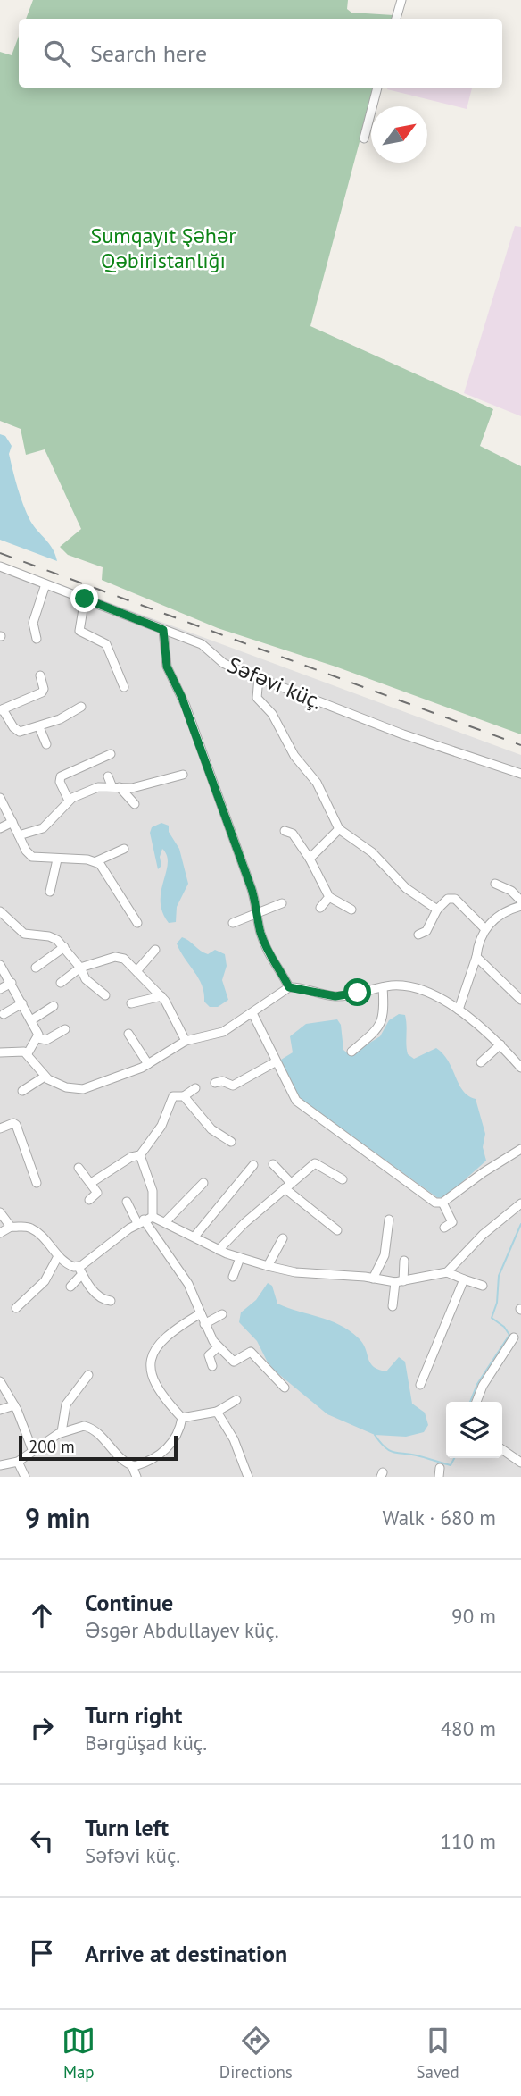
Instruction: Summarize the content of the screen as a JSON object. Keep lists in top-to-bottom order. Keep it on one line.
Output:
{"streets":{"street":["Səfəvi küç."]},"parks":["Sumqayıt Şəhər Qəbiristanlığı"],"scale_bar":"200 m","north":"top right","page":{"search":"Search here","scale":"200 m","heading":["9 min","Walk · 680 m"],"list":[["Continue","Əsgər Abdullayev küç.","90 m"],["Turn right","Bərgüşad küç.","480 m"],["Turn left","Səfəvi küç.","110 m"],"Arrive at destination"],"nav":["Map","Directions","Saved"]}}
